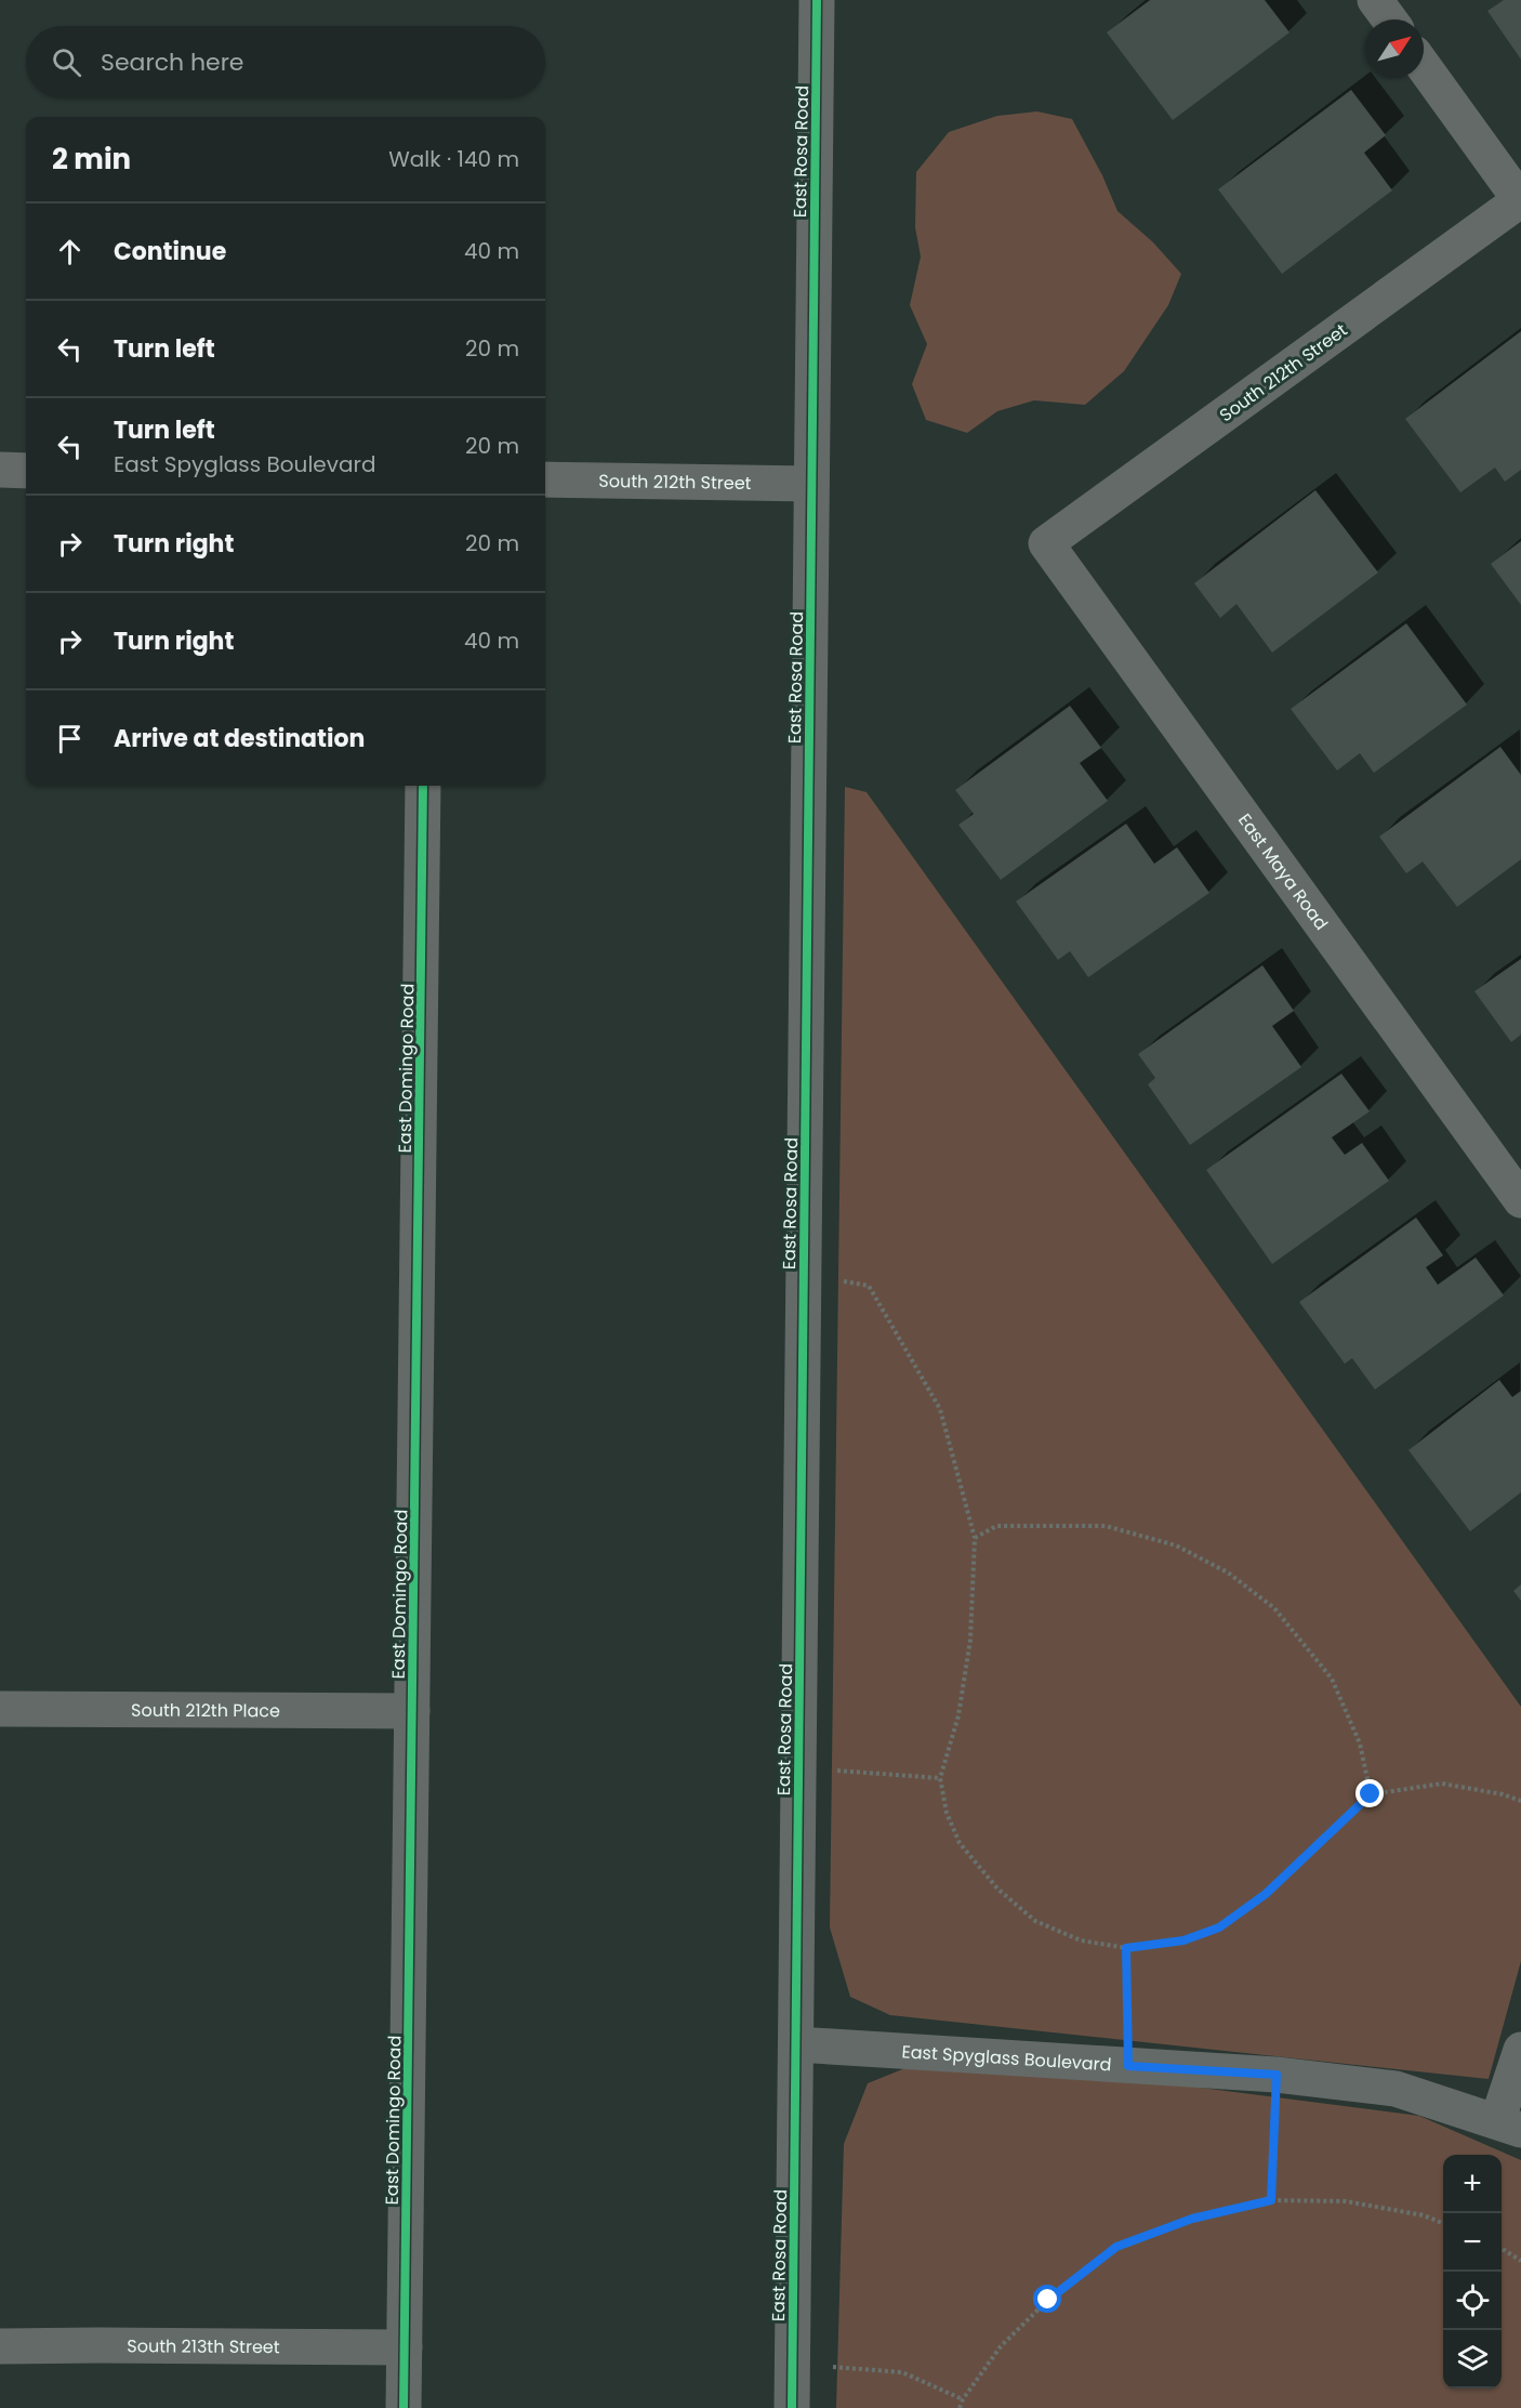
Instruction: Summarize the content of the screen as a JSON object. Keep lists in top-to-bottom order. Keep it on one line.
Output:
{"streets":{"street":["East Rosa Road","South 212th Street","East Maya Road","East Domingo Road","South 212th Place","East Spyglass Boulevard","South 213th Street"]},"crossings":[["East Rosa Road","South 212th Street"],["East Rosa Road","East Spyglass Boulevard"],["South 212th Street","East Maya Road"],["East Domingo Road","South 212th Place"],["East Domingo Road","South 213th Street"]],"north":"top right","page":{"search":"Search here","heading":["2 min","Walk · 140 m"],"list":[["Continue","40 m"],["Turn left","20 m"],["Turn left","East Spyglass Boulevard","20 m"],["Turn right","20 m"],["Turn right","40 m"],"Arrive at destination"],"map_buttons":["+","−"]}}
